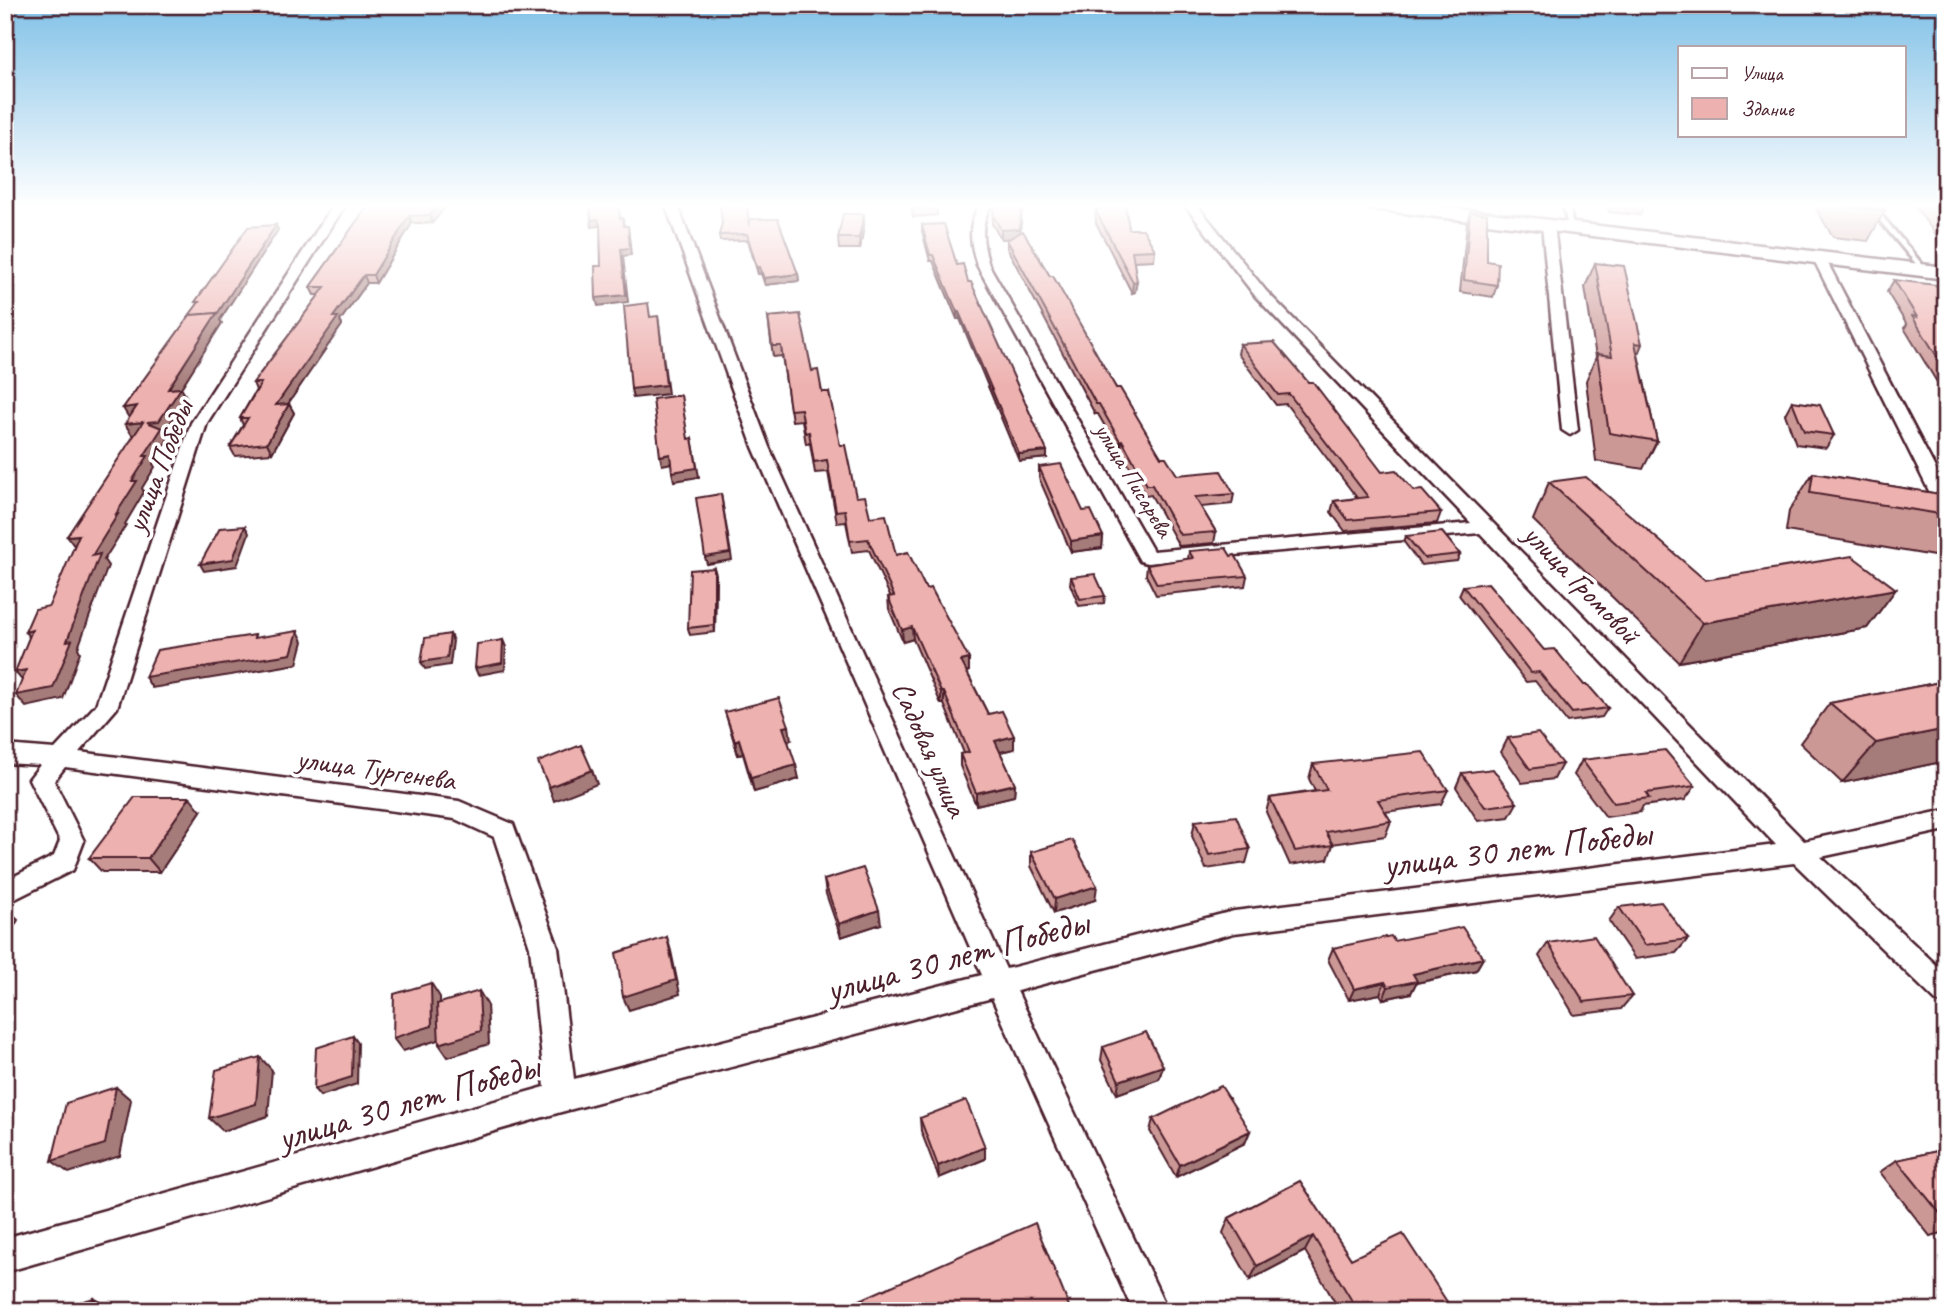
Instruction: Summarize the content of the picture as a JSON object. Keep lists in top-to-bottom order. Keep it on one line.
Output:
{"streets":{"street":["улица Победы","улица Писарева","улица Громовой","Садовая улица","улица Тургенева","улица 30 лет Победы"]},"crossings":[["улица Победы","улица Тургенева"],["улица Писарева","улица Громовой"],["улица Громовой","улица 30 лет Победы"],["Садовая улица","улица 30 лет Победы"],["улица Тургенева","улица 30 лет Победы"]],"legend":["Улица","Здание"]}
